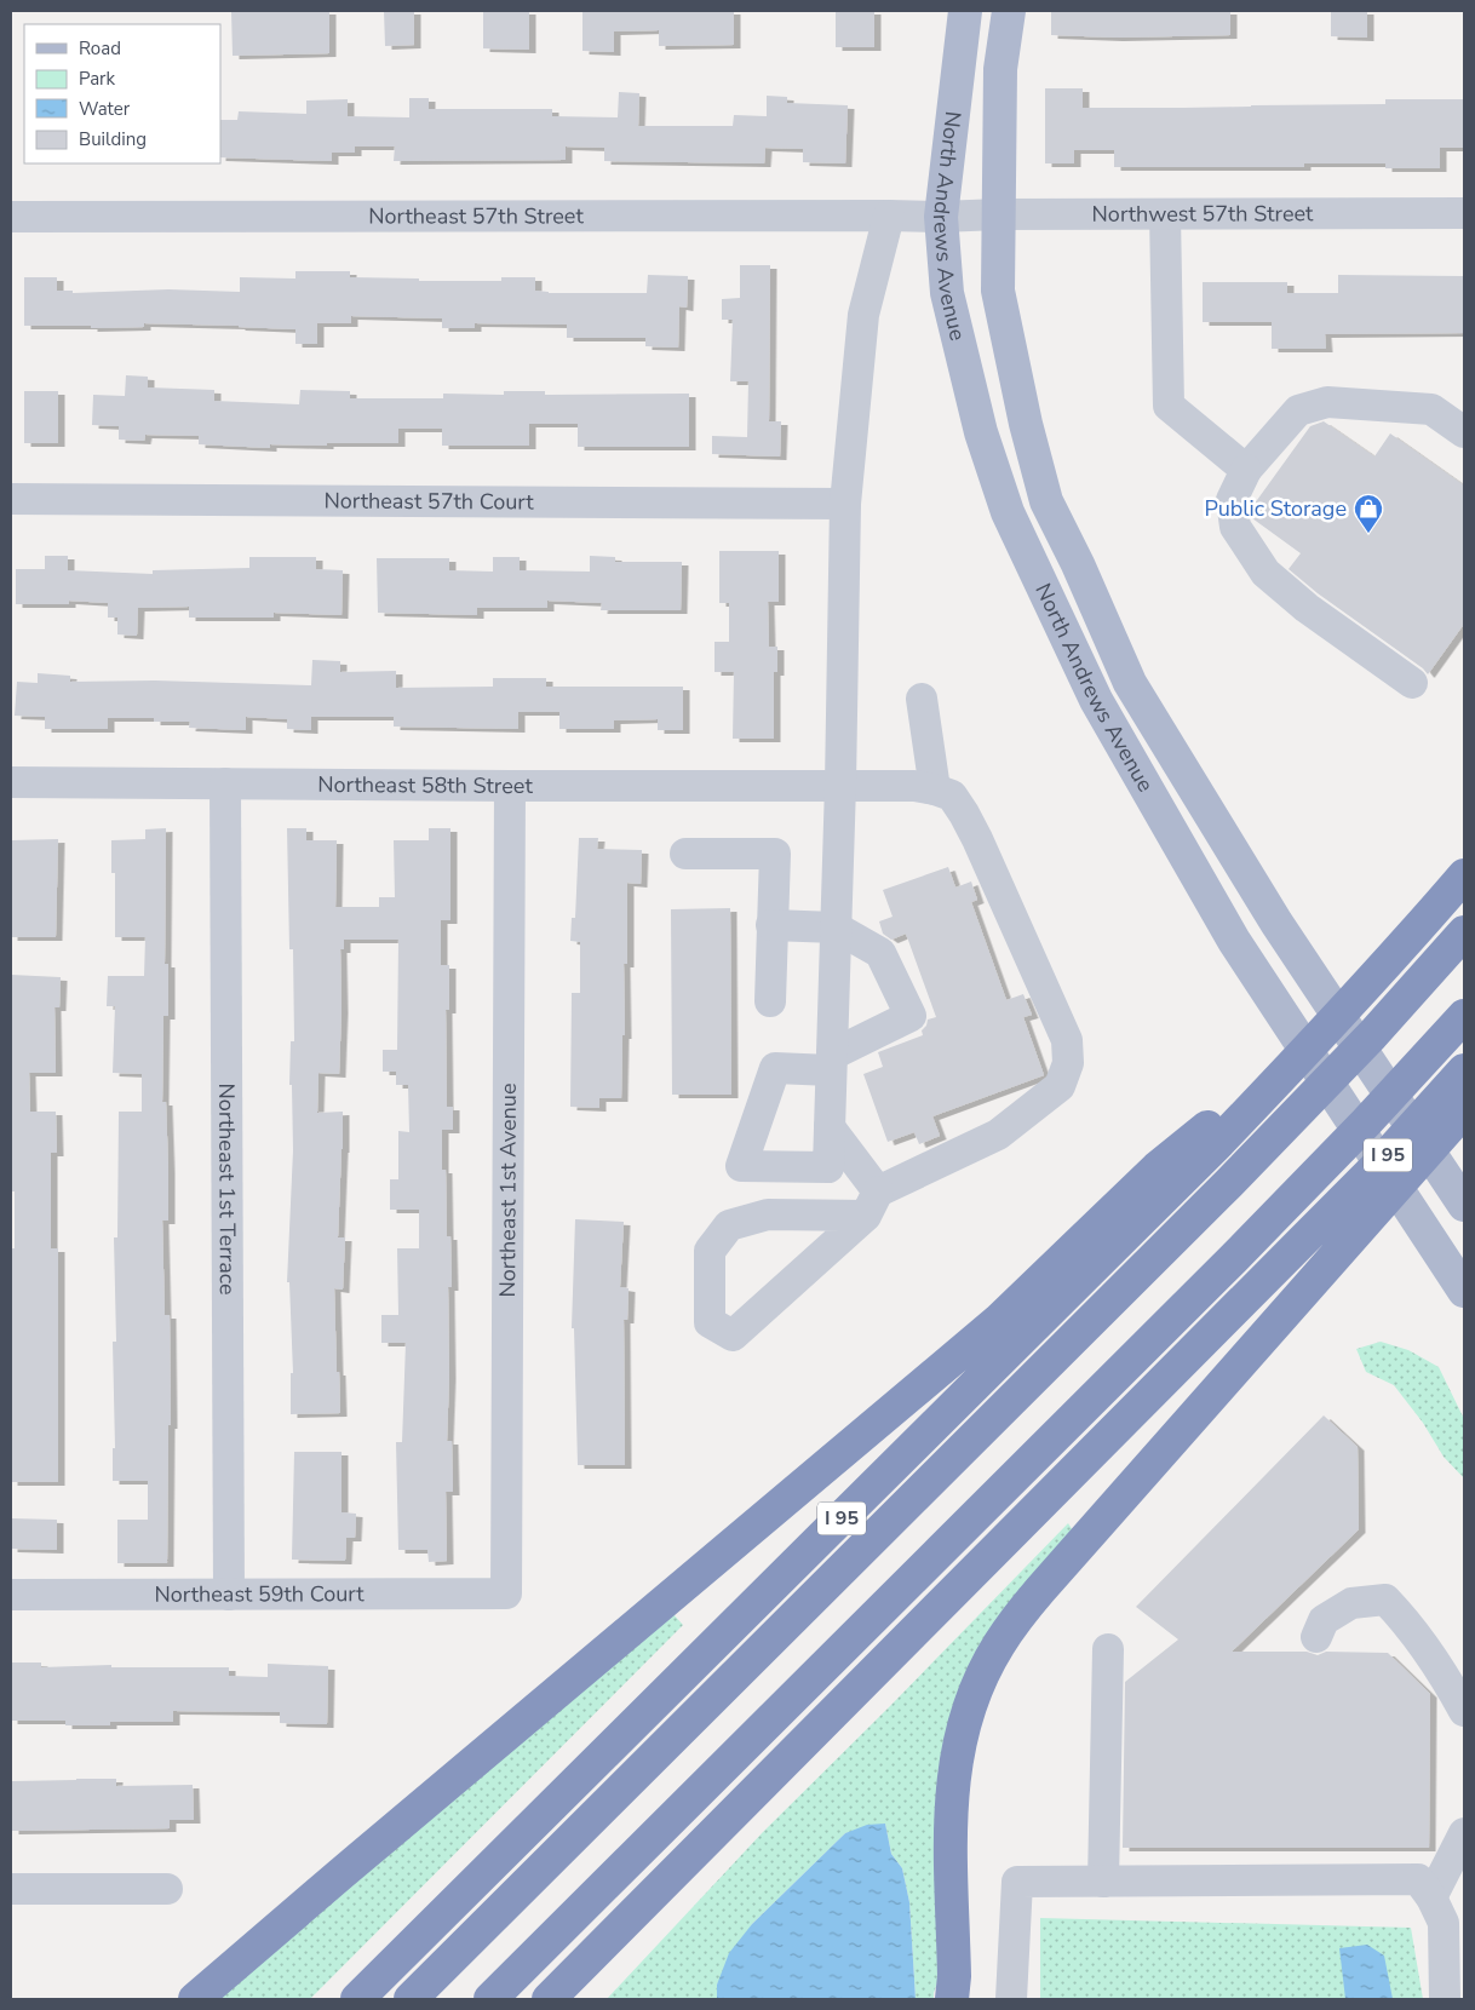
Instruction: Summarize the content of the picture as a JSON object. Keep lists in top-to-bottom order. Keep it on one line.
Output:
{"streets":{"highway":["I 95"],"main road":["North Andrews Avenue"],"street":["Northwest 57th Street","Northeast 57th Street","Northeast 57th Court","Northeast 58th Street","Northeast 1st Terrace","Northeast 1st Avenue","Northeast 59th Court"]},"crossings":[["Northwest 57th Street","Northeast 57th Street"],["Northwest 57th Street","North Andrews Avenue"],["Northeast 57th Street","North Andrews Avenue"],["Northeast 58th Street","Northeast 1st Terrace"],["Northeast 58th Street","Northeast 1st Avenue"],["Northeast 1st Terrace","Northeast 59th Court"],["Northeast 1st Avenue","Northeast 59th Court"]],"places":{"shop":["Public Storage"]},"legend":["Road","Park","Water","Building"]}
